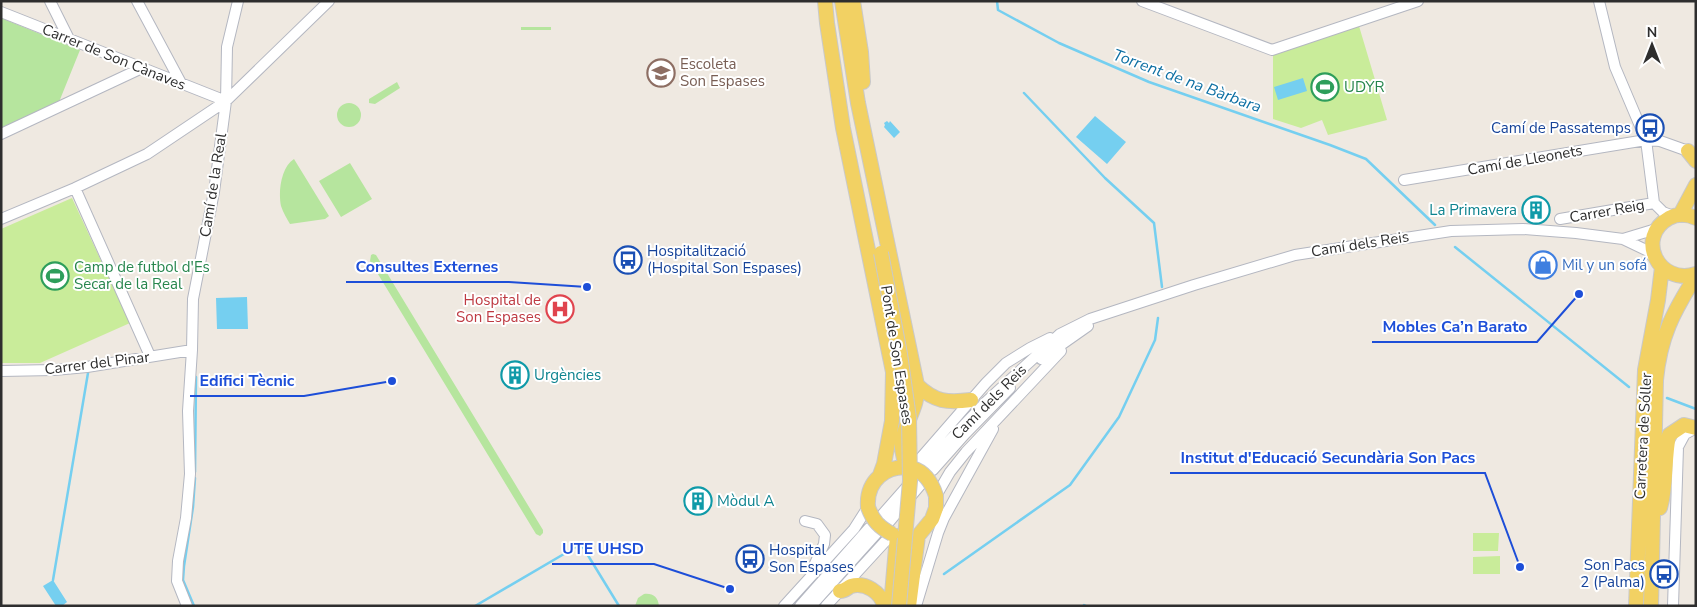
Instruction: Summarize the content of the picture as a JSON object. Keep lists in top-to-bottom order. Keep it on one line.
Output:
{"streets":{"main road":["Pont de Son Espases","Carretera de Sóller"],"street":["Carrer de Son Cànaves","Camí de Lleonets","Camí de la Real","Carrer Reig","Camí dels Reis","Carrer del Pinar"]},"crossings":[["Carrer de Son Cànaves","Camí de la Real"],["Camí de la Real","Carrer del Pinar"]],"water":["Torrent de na Bàrbara"],"places":{"school or university":["Escoleta Son Espases"],"sports":["UDYR","Camp de futbol d'Es Secar de la Real"],"bus stop":["Camí de Passatemps","Hospitalització (Hospital Son Espases)","Hospital Son Espases","Son Pacs 2 (Palma)"],"building":["La Primavera","Urgències","Mòdul A"],"shop":["Mil y un sofá"],"other":["Consultes Externes","Mobles Ca’n Barato","Edifici Tècnic","Institut d'Educació Secundària Son Pacs","UTE UHSD"],"hospital":["Hospital de Son Espases"]},"north":"top"}
